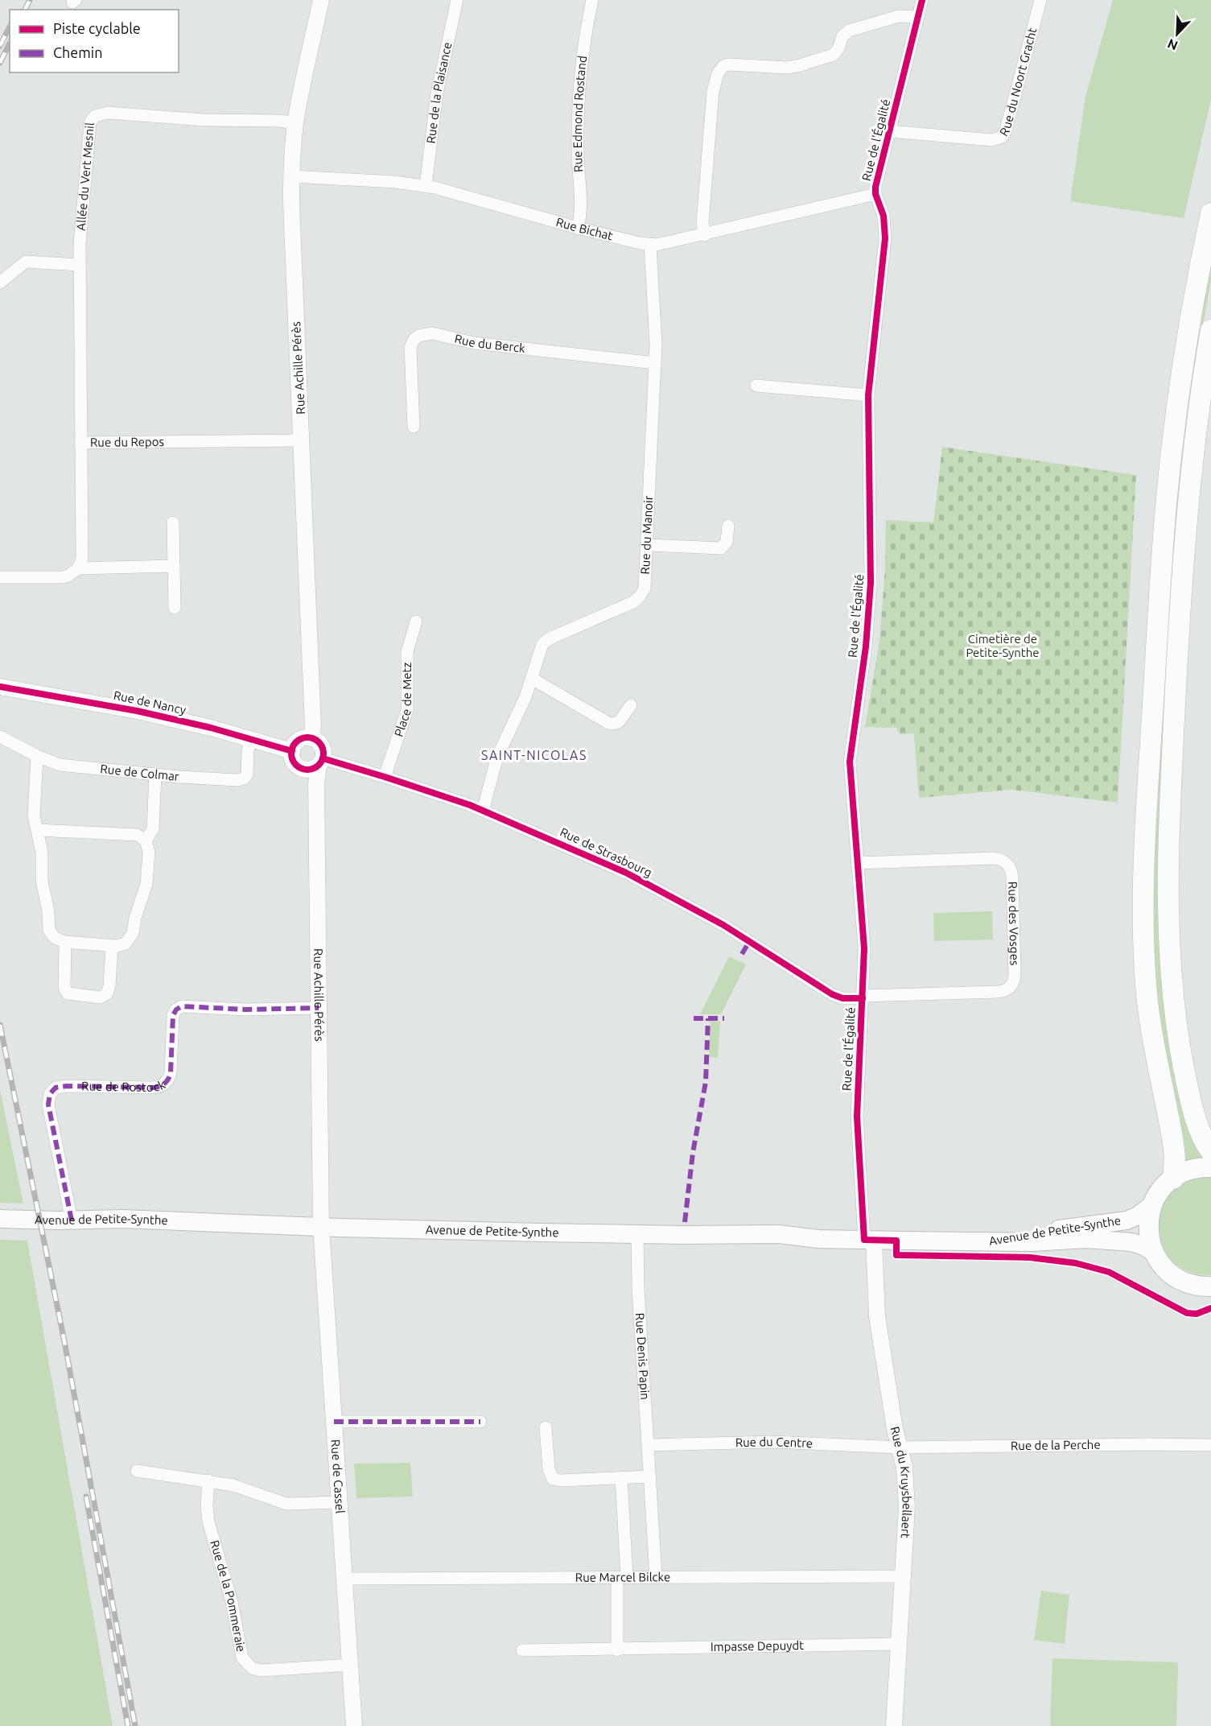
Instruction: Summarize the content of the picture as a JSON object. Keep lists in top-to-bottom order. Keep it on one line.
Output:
{"streets":{"main road":["Avenue de Petite-Synthe"],"street":["Rue du Noort Gracht","Rue de la Plaisance","Rue Edmond Rostand","Rue de l'Égalité","Allée du Vert Mesnil","Rue Bichat","Rue du Berck","Rue Achille Pérès","Rue du Repos","Rue du Manoir","Place de Metz","Rue de Nancy","Rue de Colmar","Rue de Strasbourg","Rue des Vosges","Rue de Rostock","Rue Denis Papin","Rue du Centre","Rue de la Perche","Rue de Cassel","Rue du Kruysbellaert","Rue Marcel Bilcke","Rue de la Pommeraie","Impasse Depuydt"]},"crossings":[["Rue du Noort Gracht","Rue de l'Égalité"],["Rue de la Plaisance","Rue Bichat"],["Rue Edmond Rostand","Rue Bichat"],["Rue de l'Égalité","Rue Bichat"],["Rue de l'Égalité","Rue de Strasbourg"],["Rue de l'Égalité","Rue des Vosges"],["Rue de l'Égalité","Avenue de Petite-Synthe"],["Rue de l'Égalité","Rue du Kruysbellaert"],["Allée du Vert Mesnil","Rue Achille Pérès"],["Allée du Vert Mesnil","Rue du Repos"],["Rue Bichat","Rue Achille Pérès"],["Rue Bichat","Rue du Manoir"],["Rue du Berck","Rue du Manoir"],["Rue Achille Pérès","Rue du Repos"],["Rue Achille Pérès","Rue de Nancy"],["Rue Achille Pérès","Rue de Strasbourg"],["Rue Achille Pérès","Rue de Rostock"],["Rue Achille Pérès","Avenue de Petite-Synthe"],["Rue Achille Pérès","Rue de Cassel"],["Rue du Manoir","Rue de Strasbourg"],["Place de Metz","Rue de Strasbourg"],["Rue de Nancy","Rue de Colmar"],["Rue de Nancy","Rue de Strasbourg"],["Rue de Strasbourg","Rue des Vosges"],["Rue de Rostock","Avenue de Petite-Synthe"],["Avenue de Petite-Synthe","Rue Denis Papin"],["Avenue de Petite-Synthe","Rue de Cassel"],["Avenue de Petite-Synthe","Rue du Kruysbellaert"],["Rue Denis Papin","Rue du Centre"],["Rue Denis Papin","Rue Marcel Bilcke"],["Rue du Centre","Rue de la Perche"],["Rue du Centre","Rue du Kruysbellaert"],["Rue de la Perche","Rue du Kruysbellaert"],["Rue de Cassel","Rue Marcel Bilcke"],["Rue de Cassel","Rue de la Pommeraie"],["Rue du Kruysbellaert","Rue Marcel Bilcke"],["Rue du Kruysbellaert","Impasse Depuydt"]],"districts":["SAINT-NICOLAS"],"parks":["Cimetière de Petite-Synthe"],"legend":["Piste cyclable","Chemin"],"north":"bottom left"}
